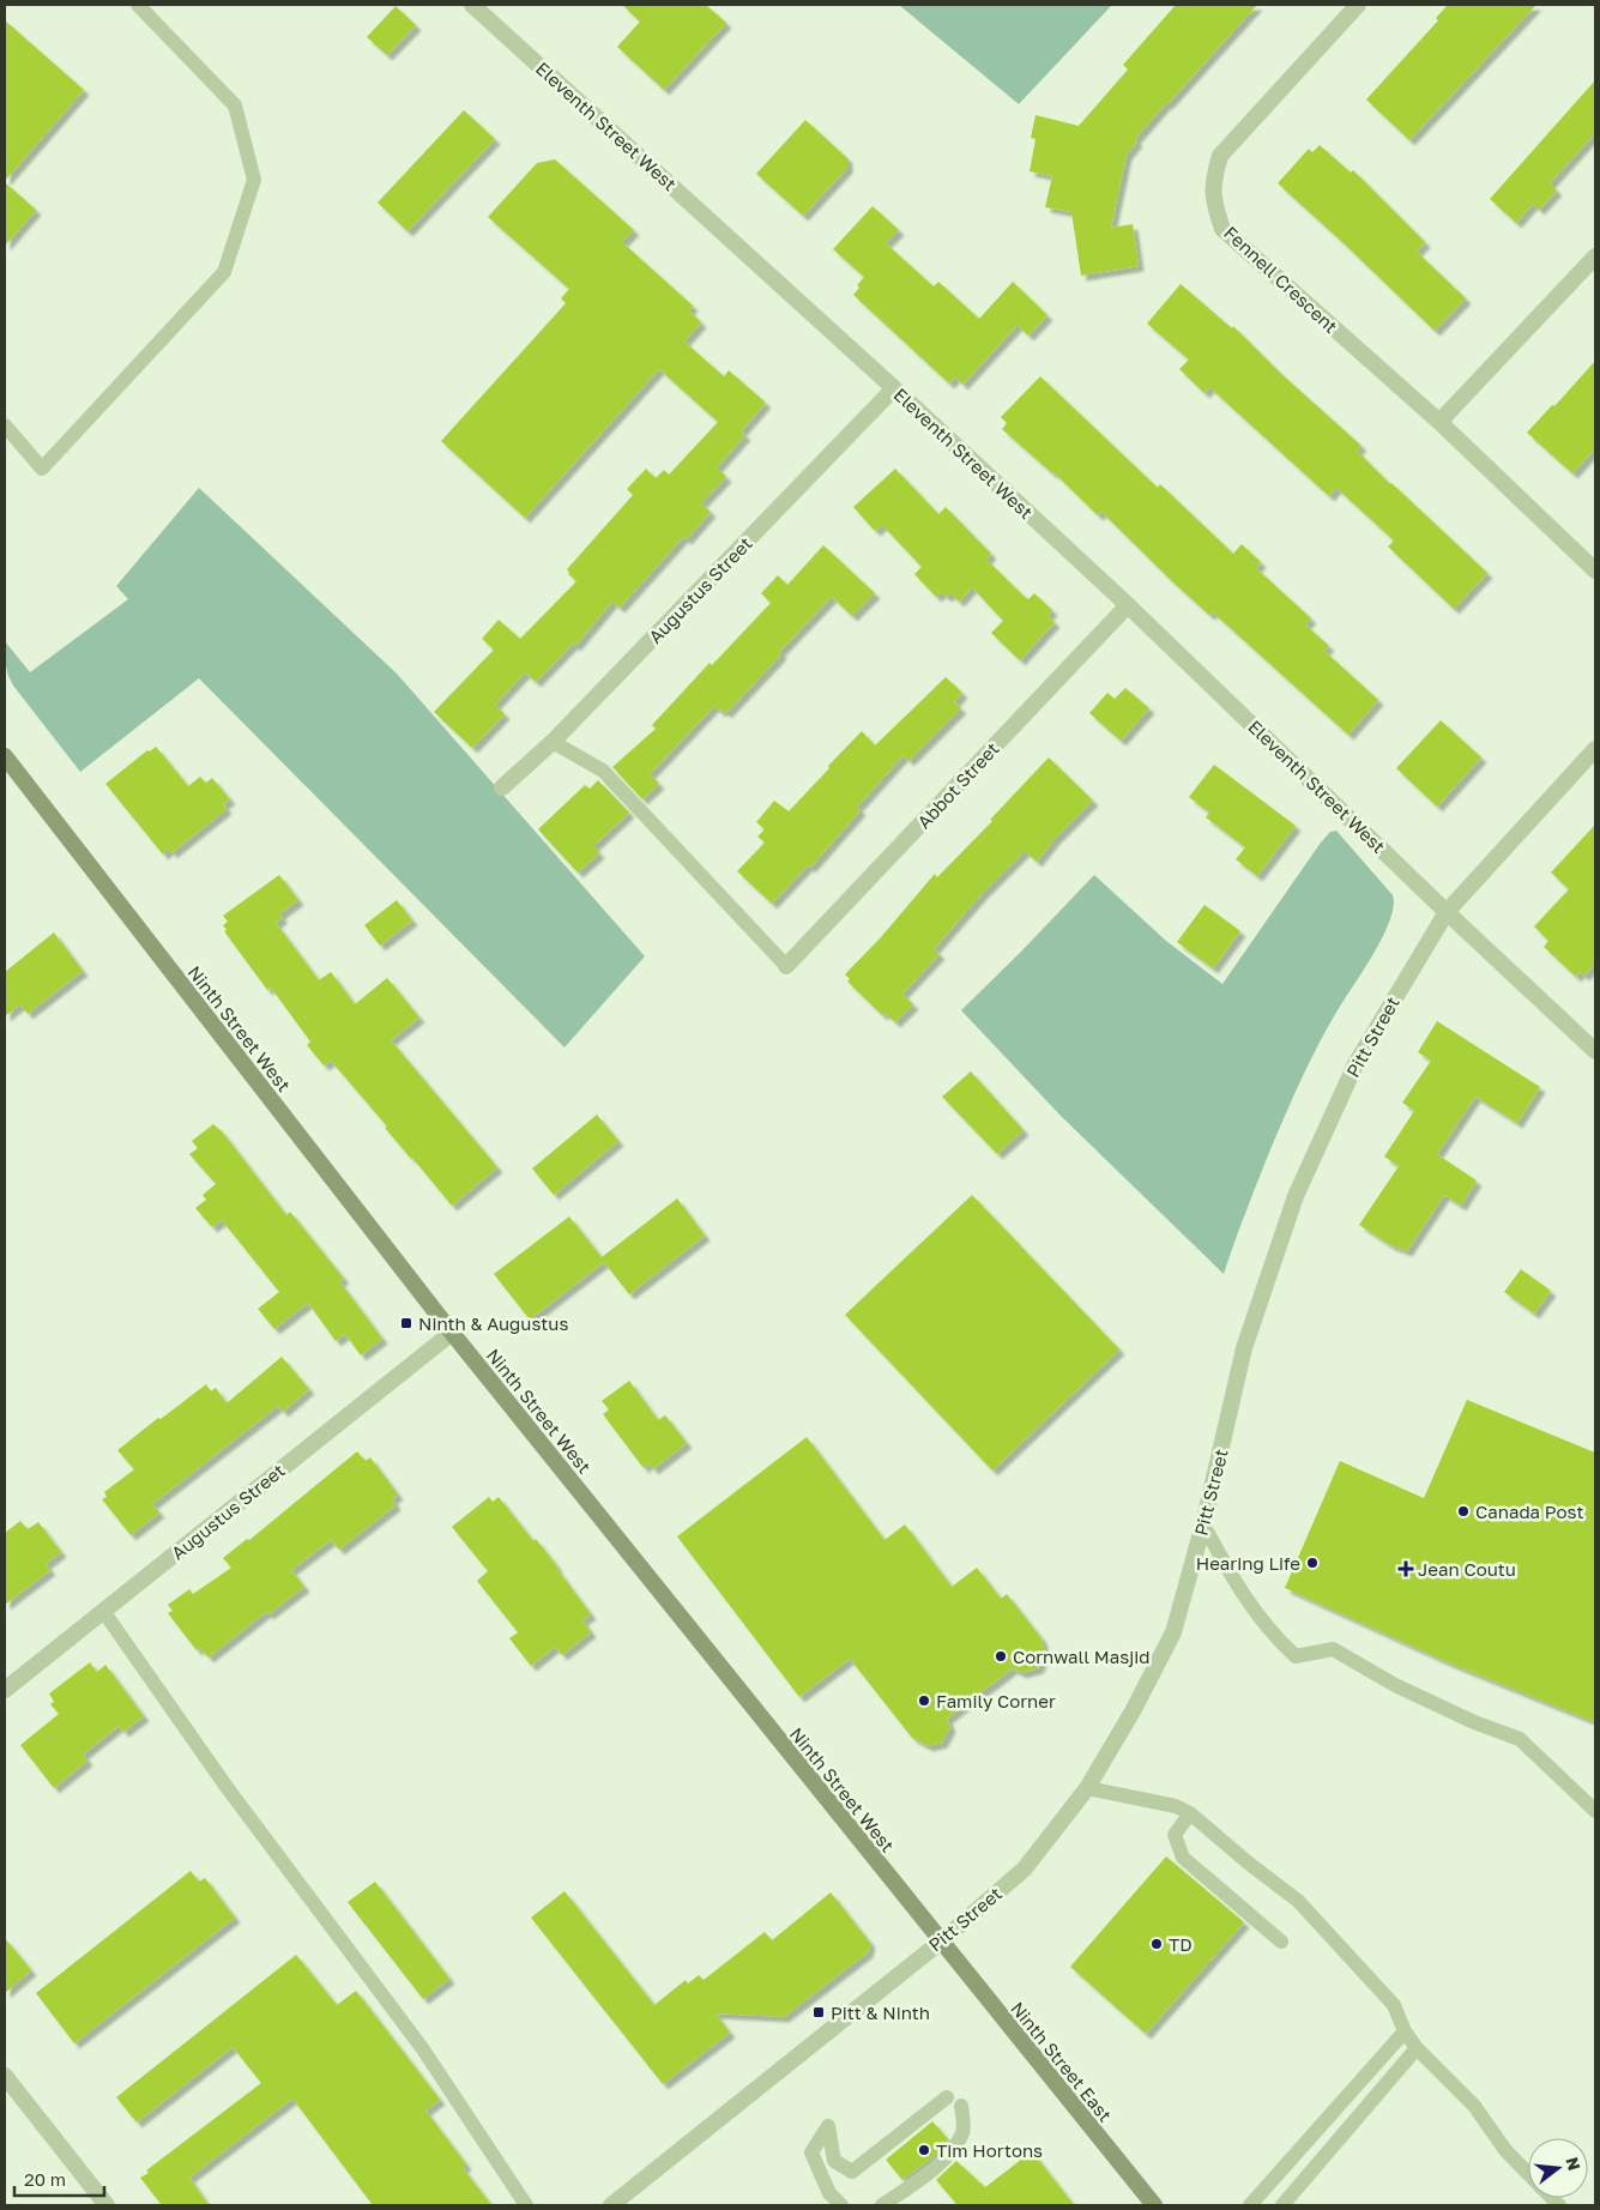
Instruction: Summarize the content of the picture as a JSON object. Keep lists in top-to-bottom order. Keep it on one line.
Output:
{"streets":{"main road":["Ninth Street West","Ninth Street East"],"street":["Eleventh Street West","Fennell Crescent","Augustus Street","Abbot Street","Pitt Street"]},"crossings":[["Eleventh Street West","Augustus Street"],["Eleventh Street West","Abbot Street"],["Eleventh Street West","Pitt Street"],["Augustus Street","Ninth Street West"],["Ninth Street West","Pitt Street"],["Ninth Street West","Ninth Street East"],["Pitt Street","Ninth Street East"]],"places":{"transit":["Ninth & Augustus","Pitt & Ninth"],"other":["Canada Post","Hearing Life","Cornwall Masjid","Family Corner","TD","Tim Hortons"],"health":["Jean Coutu"]},"scale_bar":"20 m","north":"right"}
